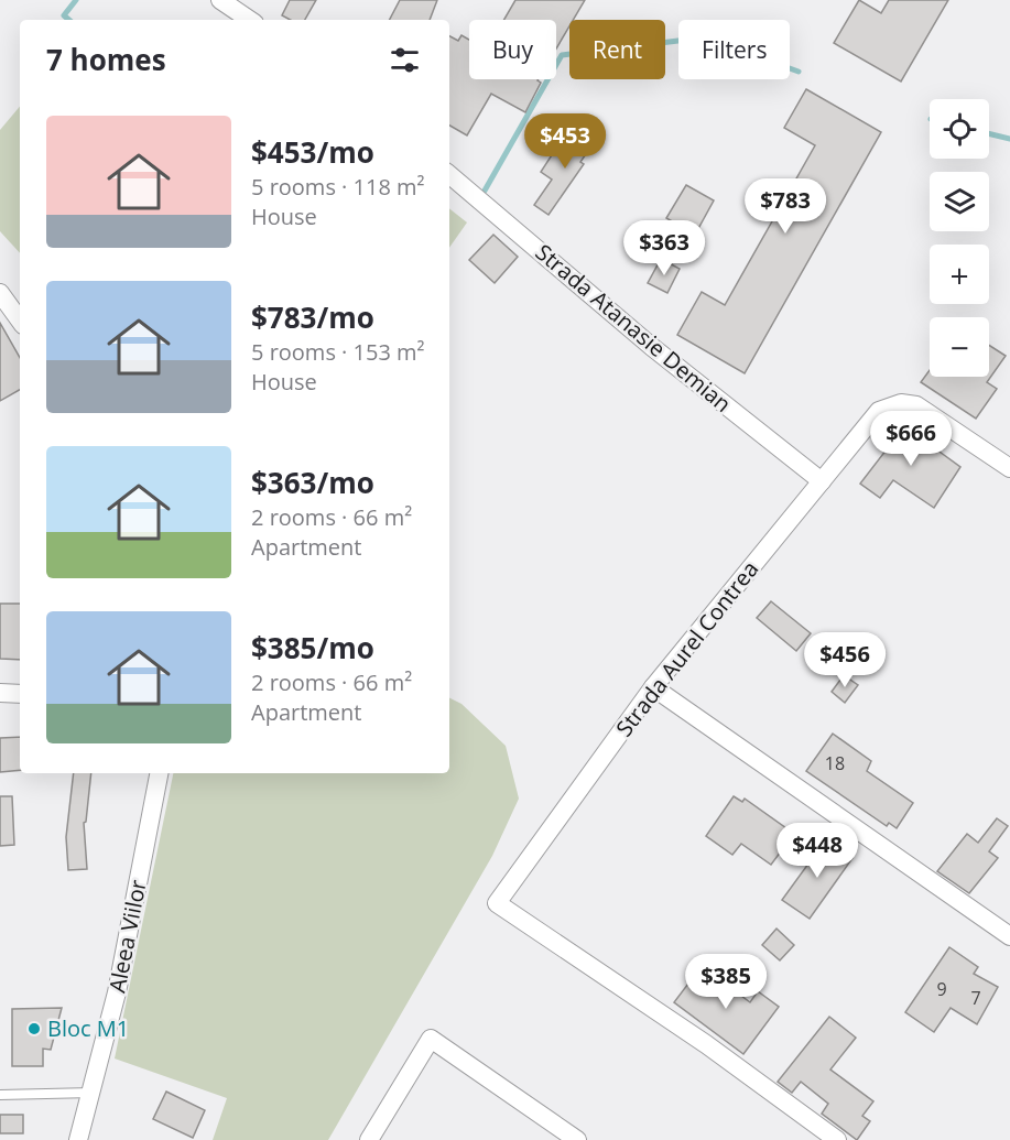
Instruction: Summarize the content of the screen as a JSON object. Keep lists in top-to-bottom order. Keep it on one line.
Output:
{"streets":{"street":["Strada Atanasie Demian","Strada Aurel Contrea","Aleea Viilor"]},"crossings":[["Strada Atanasie Demian","Strada Aurel Contrea"]],"places":["Bloc M1"],"house_numbers":["18","9","7"],"page":{"chip":["Buy","Rent","Filters"],"heading":"7 homes","map_buttons":["+","−"],"list":[{"name":"$453/mo","note":"5 rooms · 118 m² · House"},{"name":"$783/mo","note":"5 rooms · 153 m² · House"},{"name":"$363/mo","note":"2 rooms · 66 m² · Apartment"},{"name":"$385/mo","note":"2 rooms · 66 m² · Apartment"}],"price":["$453","$783","$363","$666","$456","$448","$385"]}}
